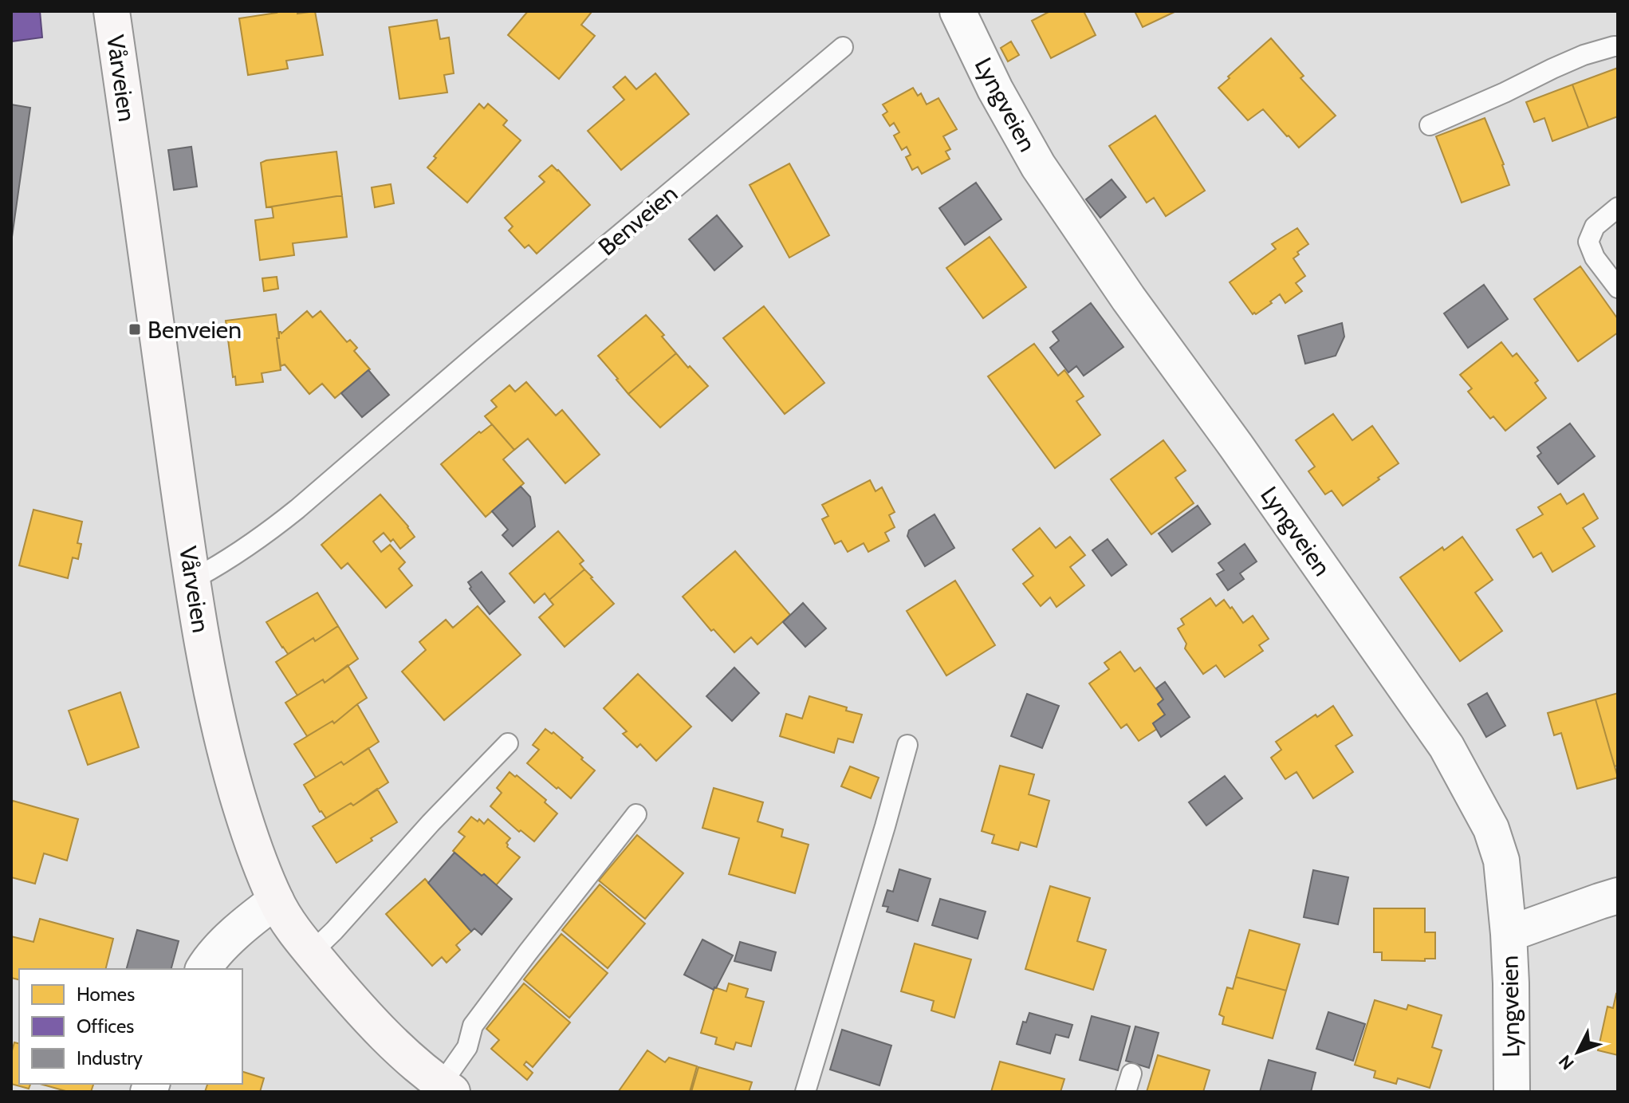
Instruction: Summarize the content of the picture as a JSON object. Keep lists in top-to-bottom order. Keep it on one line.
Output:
{"streets":{"street":["Vårveien","Lyngveien"],"lane":["Benveien"]},"crossings":[["Vårveien","Benveien"]],"places":{"transit":["Benveien"]},"legend":["Homes","Offices","Industry"],"north":"bottom left"}
